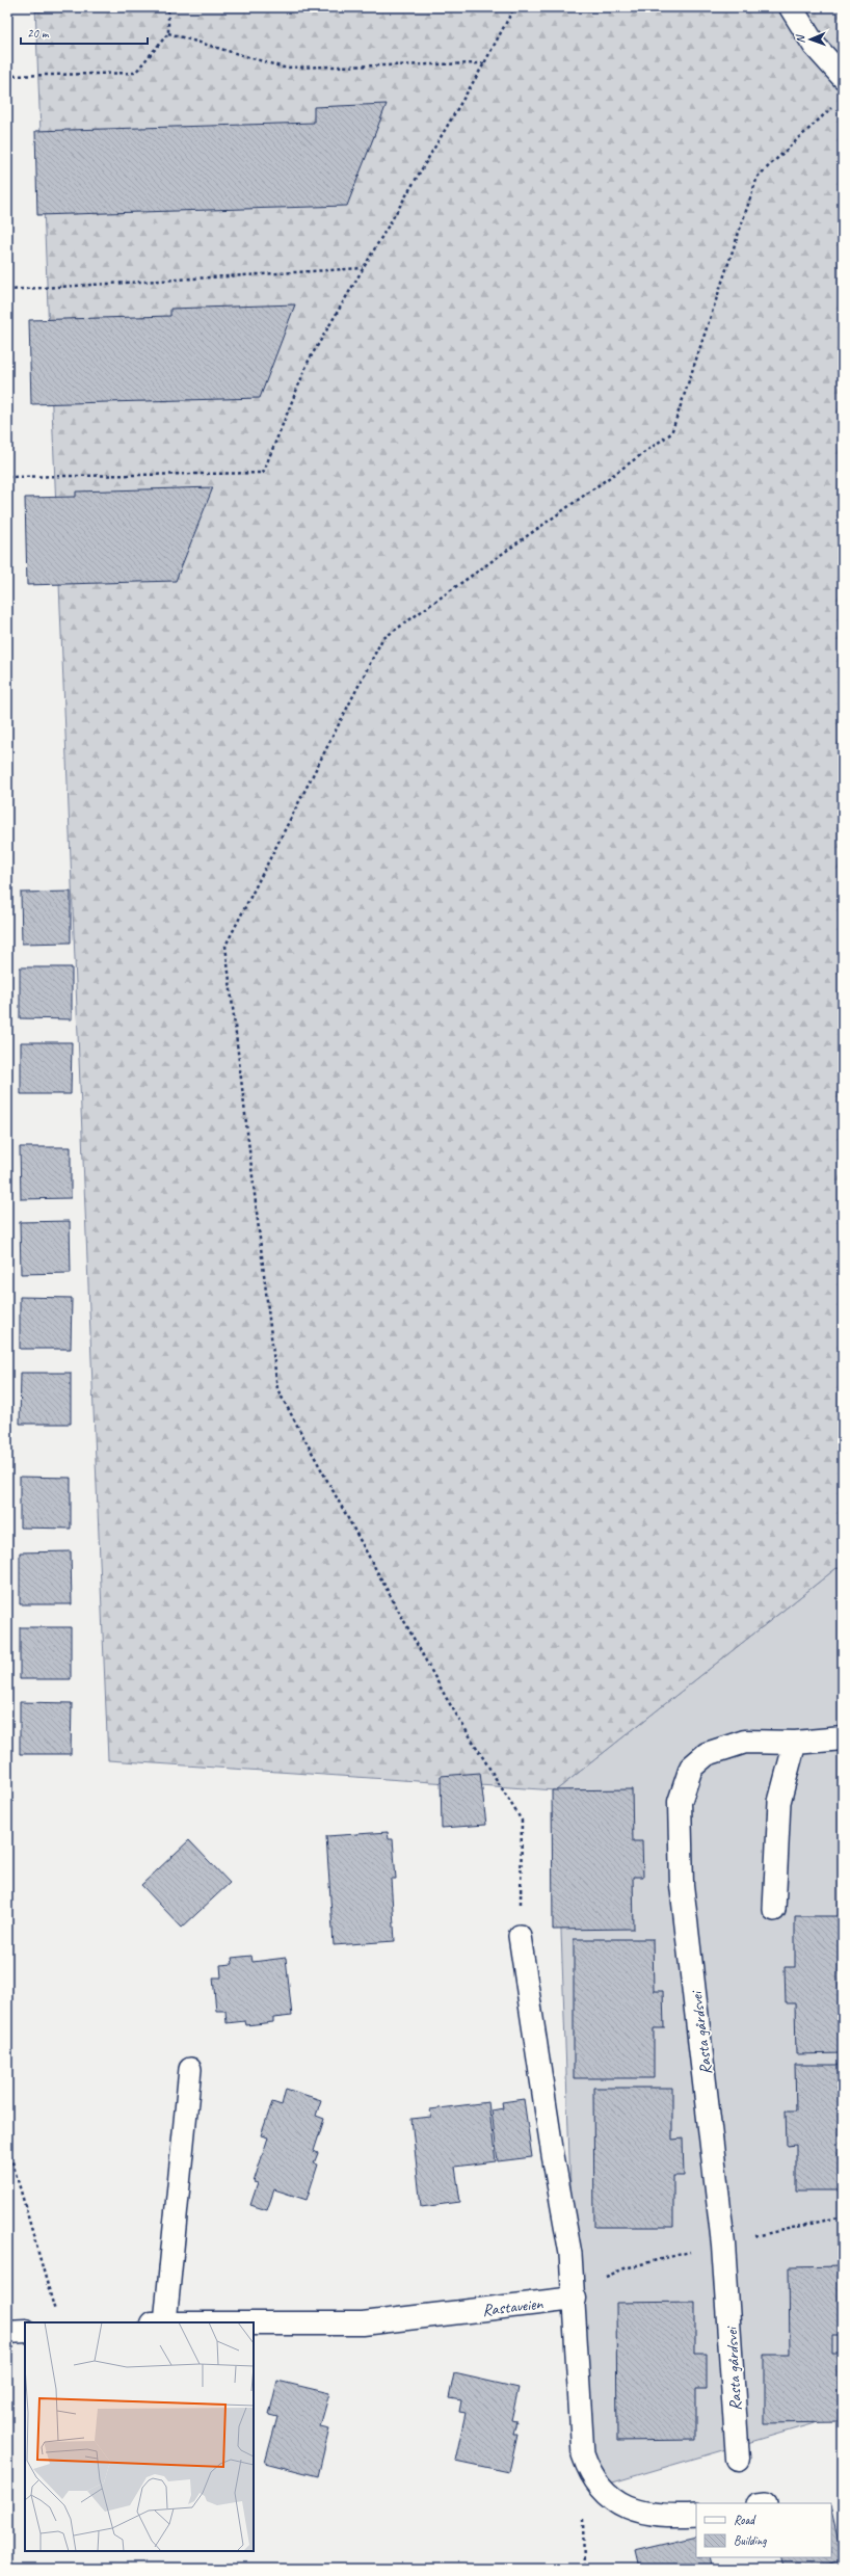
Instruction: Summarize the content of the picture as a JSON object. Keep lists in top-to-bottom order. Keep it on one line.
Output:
{"streets":{"street":["Rasta gårdsvei","Rastaveien"]},"legend":["Road","Building"],"scale_bar":"20 m","north":"left"}
